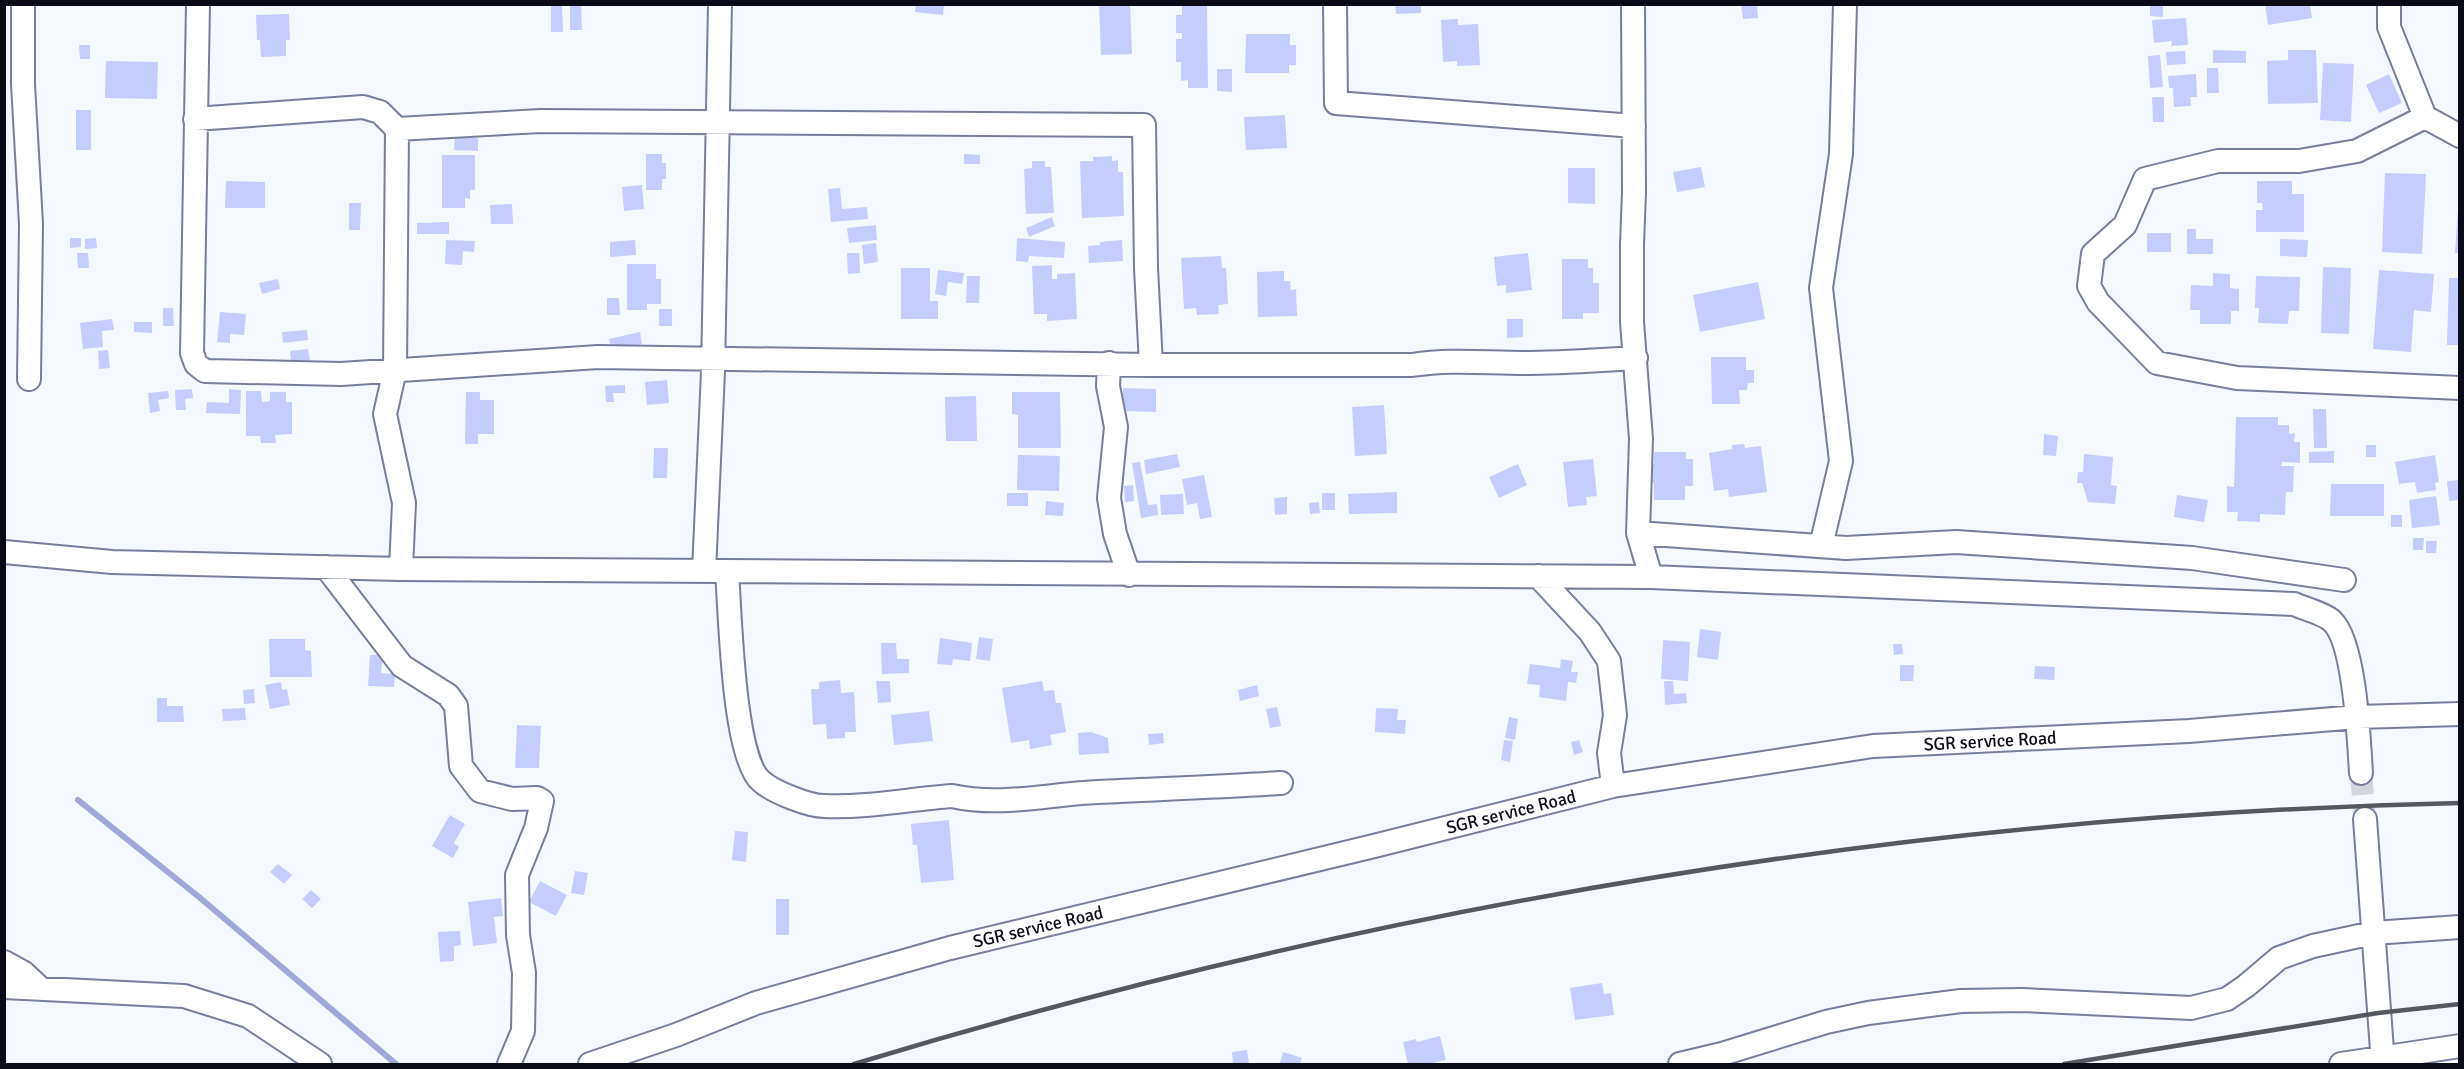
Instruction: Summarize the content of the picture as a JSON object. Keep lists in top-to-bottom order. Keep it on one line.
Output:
{"streets":{"street":["SGR service Road"]}}
